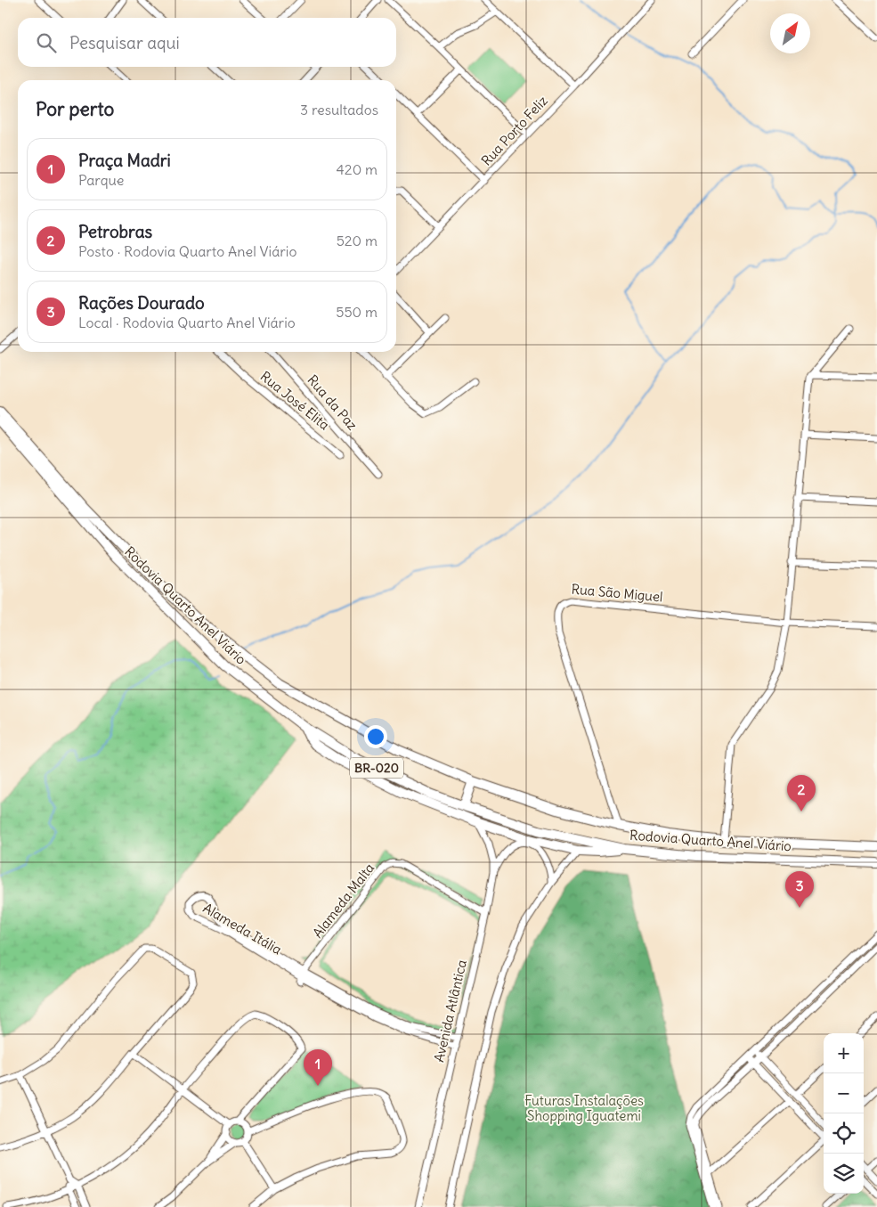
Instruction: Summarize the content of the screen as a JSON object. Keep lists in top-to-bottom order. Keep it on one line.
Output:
{"streets":{"highway":["Rodovia Quarto Anel Viário","BR-020"],"street":["Rua Porto Feliz","Rua José Elita","Rua da Paz","Rua São Miguel","Alameda Malta","Alameda Itália","Avenida Atlântica"]},"crossings":[["Rua São Miguel","Rodovia Quarto Anel Viário"],["Alameda Malta","Alameda Itália"],["Alameda Malta","Avenida Atlântica"],["Alameda Itália","Avenida Atlântica"]],"parks":["Futuras Instalações Shopping Iguatemi"],"north":"top right","page":{"search":"Pesquisar aqui","heading":["Por perto","3 resultados"],"list":[{"mark":"1","name":"Praça Madri","note":"Parque","value":"420 m"},{"mark":"2","name":"Petrobras","note":"Posto · Rodovia Quarto Anel Viário","value":"520 m"},{"mark":"3","name":"Rações Dourado","note":"Local · Rodovia Quarto Anel Viário","value":"550 m"}],"pins":["2","3","1"],"map_buttons":["+","−"]}}
